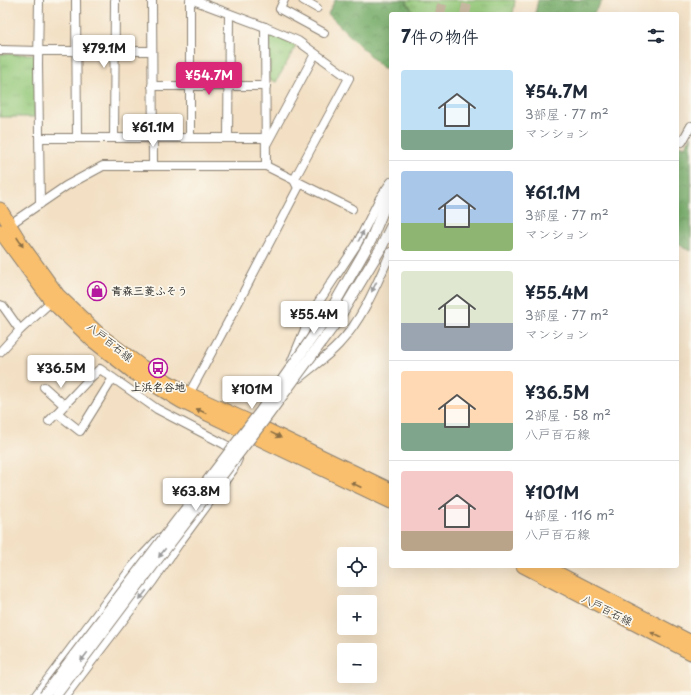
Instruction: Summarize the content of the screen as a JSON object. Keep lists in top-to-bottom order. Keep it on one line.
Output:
{"streets":{"main road":["八戸百石線"]},"places":{"shop":["青森三菱ふそう"],"bus stop":["上浜名谷地"]},"page":{"heading":"7件の物件","price":["¥79.1M","¥54.7M","¥61.1M","¥55.4M","¥36.5M","¥101M","¥63.8M"],"list":[{"name":"¥54.7M","note":"3部屋 · 77 m² · マンション"},{"name":"¥61.1M","note":"3部屋 · 77 m² · マンション"},{"name":"¥55.4M","note":"3部屋 · 77 m² · マンション"},{"name":"¥36.5M","note":"2部屋 · 58 m² · 八戸百石線"},{"name":"¥101M","note":"4部屋 · 116 m² · 八戸百石線"}],"map_buttons":["+","−"]}}
